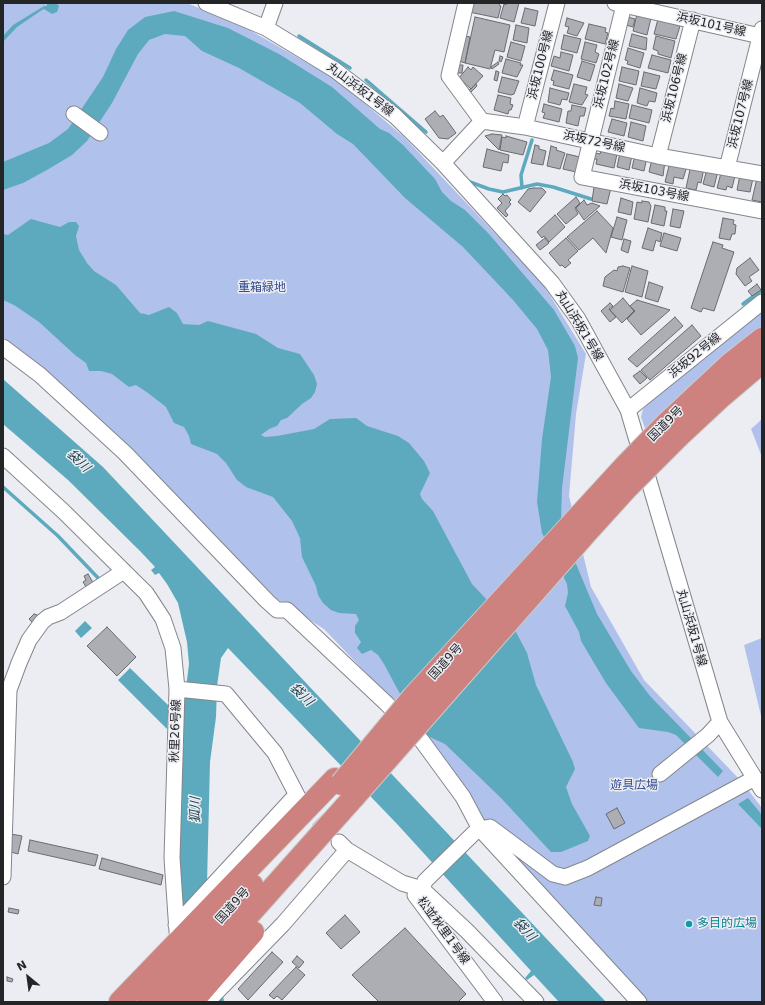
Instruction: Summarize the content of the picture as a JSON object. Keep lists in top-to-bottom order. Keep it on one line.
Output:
{"streets":{"highway":["国道9号"],"street":["浜坂101号線","浜坂100号線","浜坂102号線","浜坂106号線","丸山浜坂1号線","浜坂107号線","浜坂72号線","浜坂103号線","浜坂92号線","秋里26号線","松並秋里1号線"]},"crossings":[["浜坂101号線","浜坂102号線"],["浜坂101号線","浜坂106号線"],["浜坂101号線","浜坂107号線"],["浜坂100号線","浜坂72号線"],["浜坂102号線","浜坂72号線"],["浜坂102号線","浜坂103号線"],["浜坂106号線","浜坂72号線"],["丸山浜坂1号線","浜坂92号線"],["浜坂107号線","浜坂72号線"],["浜坂72号線","浜坂103号線"],["国道9号","秋里26号線"]],"water":["袋川","狐川"],"parks":["重箱緑地","遊具広場"],"places":["多目的広場"],"north":"top left"}
